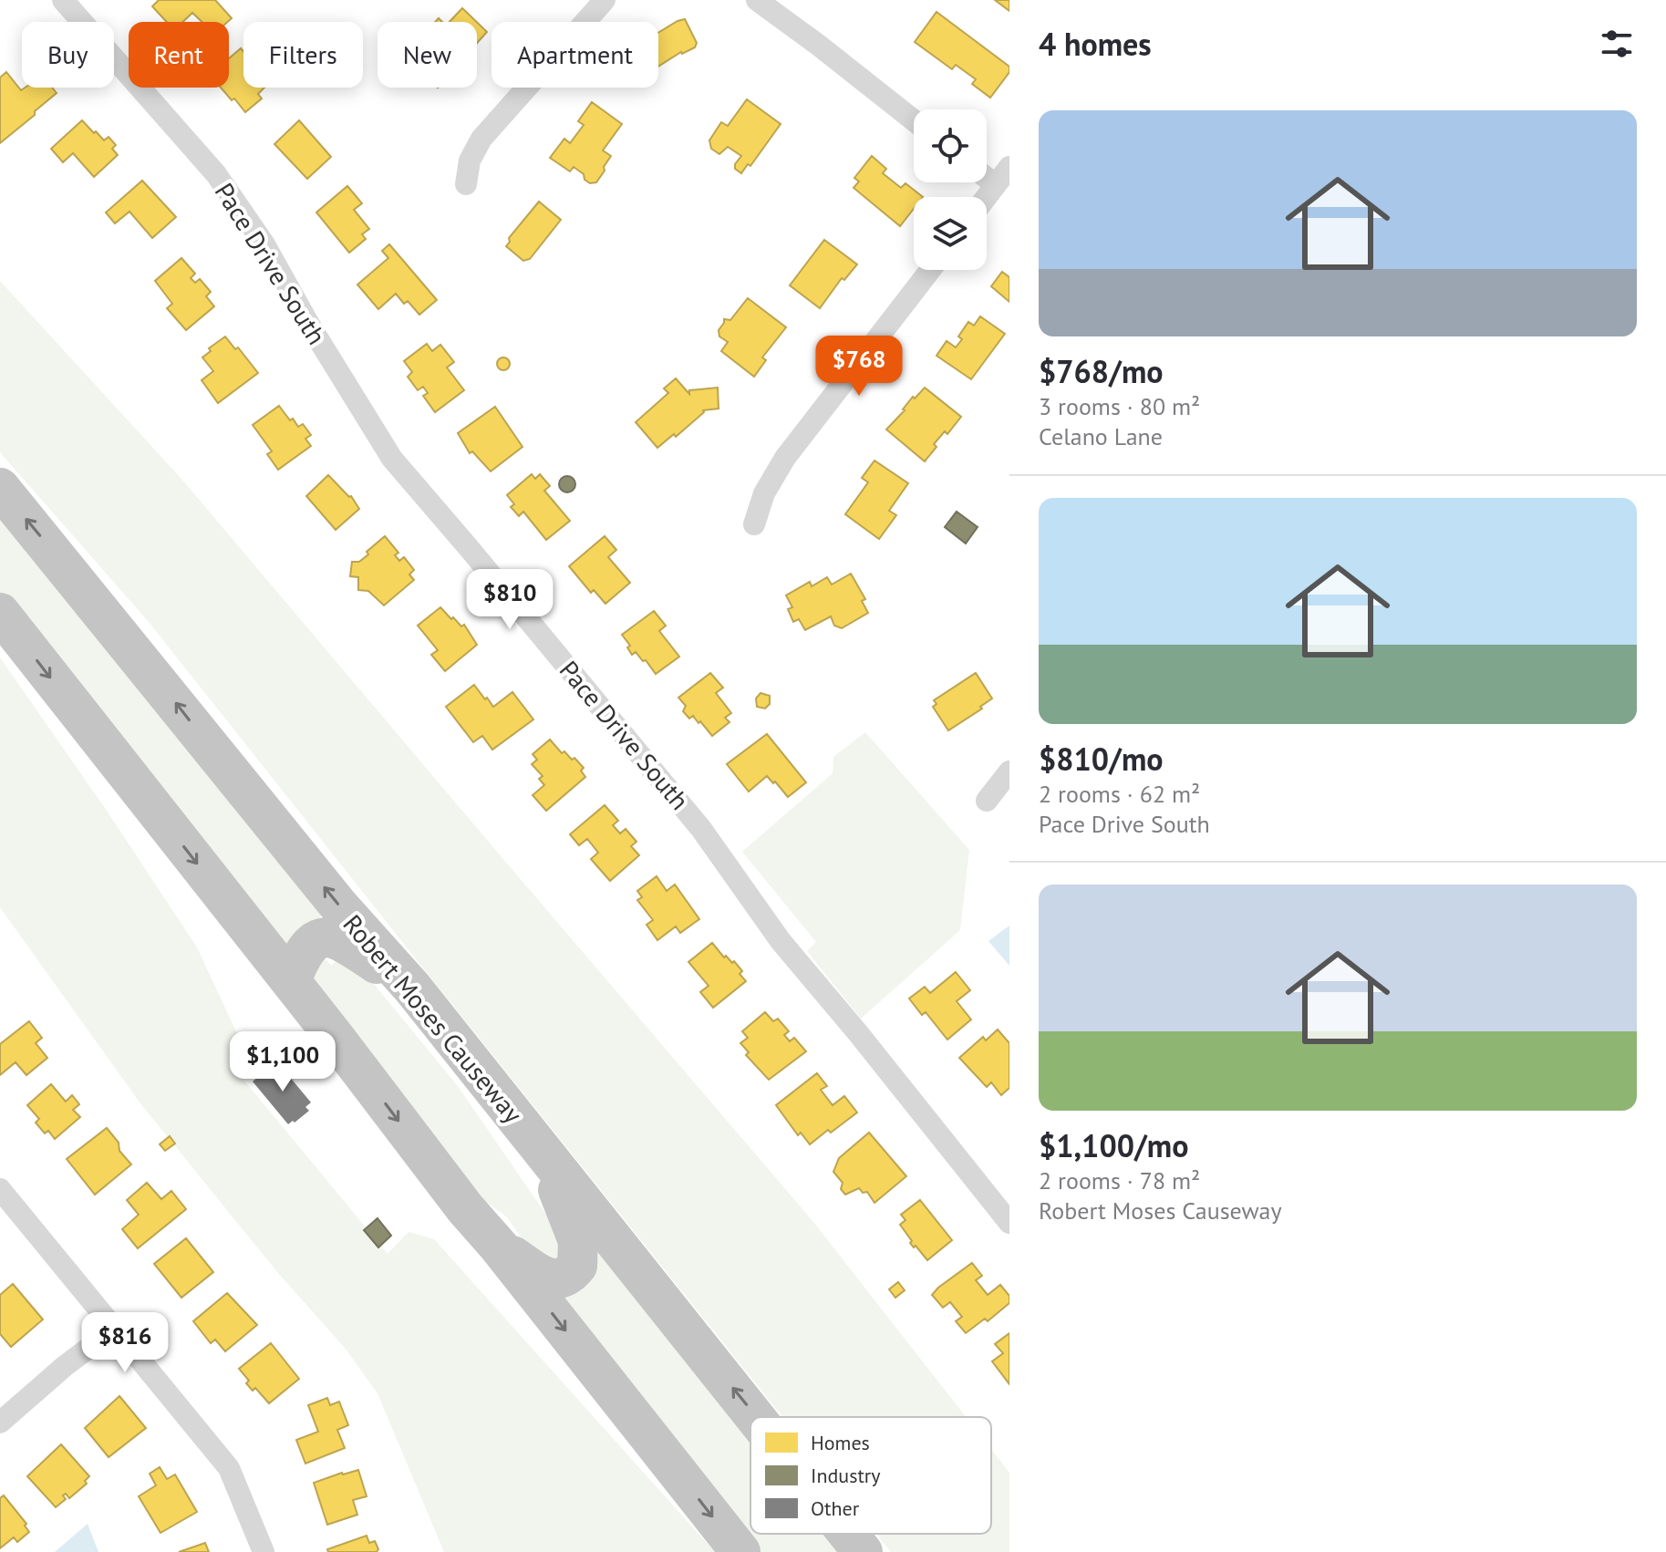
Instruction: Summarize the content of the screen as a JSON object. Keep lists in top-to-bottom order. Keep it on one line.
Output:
{"streets":{"highway":["Robert Moses Causeway"],"street":["Pace Drive South"]},"legend":["Homes","Industry","Other"],"page":{"heading":"4 homes","chip":["Buy","Rent","Filters","New","Apartment"],"list":[{"name":"$768/mo","note":"3 rooms · 80 m² · Celano Lane"},{"name":"$810/mo","note":"2 rooms · 62 m² · Pace Drive South"},{"name":"$1,100/mo","note":"2 rooms · 78 m² · Robert Moses Causeway"}],"price":["$768","$810","$1,100","$816"]}}
